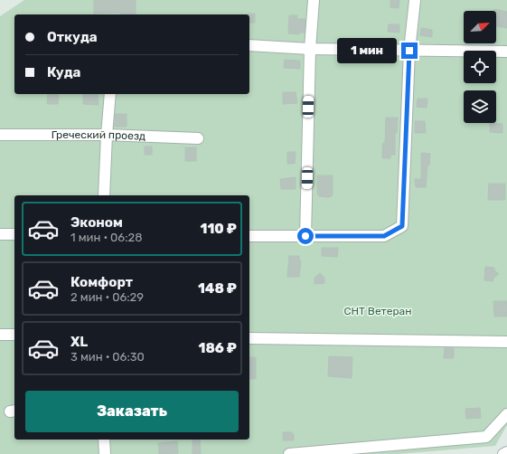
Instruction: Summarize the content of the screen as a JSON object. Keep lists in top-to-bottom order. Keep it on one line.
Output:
{"streets":{"street":["Греческий проезд"]},"parks":["СНТ Ветеран"],"north":"top right","page":{"banner":["Откуда","Куда"],"bubble":"1 мин","list":[{"name":"Эконом","note":"1 мин · 06:28","value":"110 ₽"},{"name":"Комфорт","note":"2 мин · 06:29","value":"148 ₽"},{"name":"XL","note":"3 мин · 06:30","value":"186 ₽"}],"buttons":"Заказать"}}
